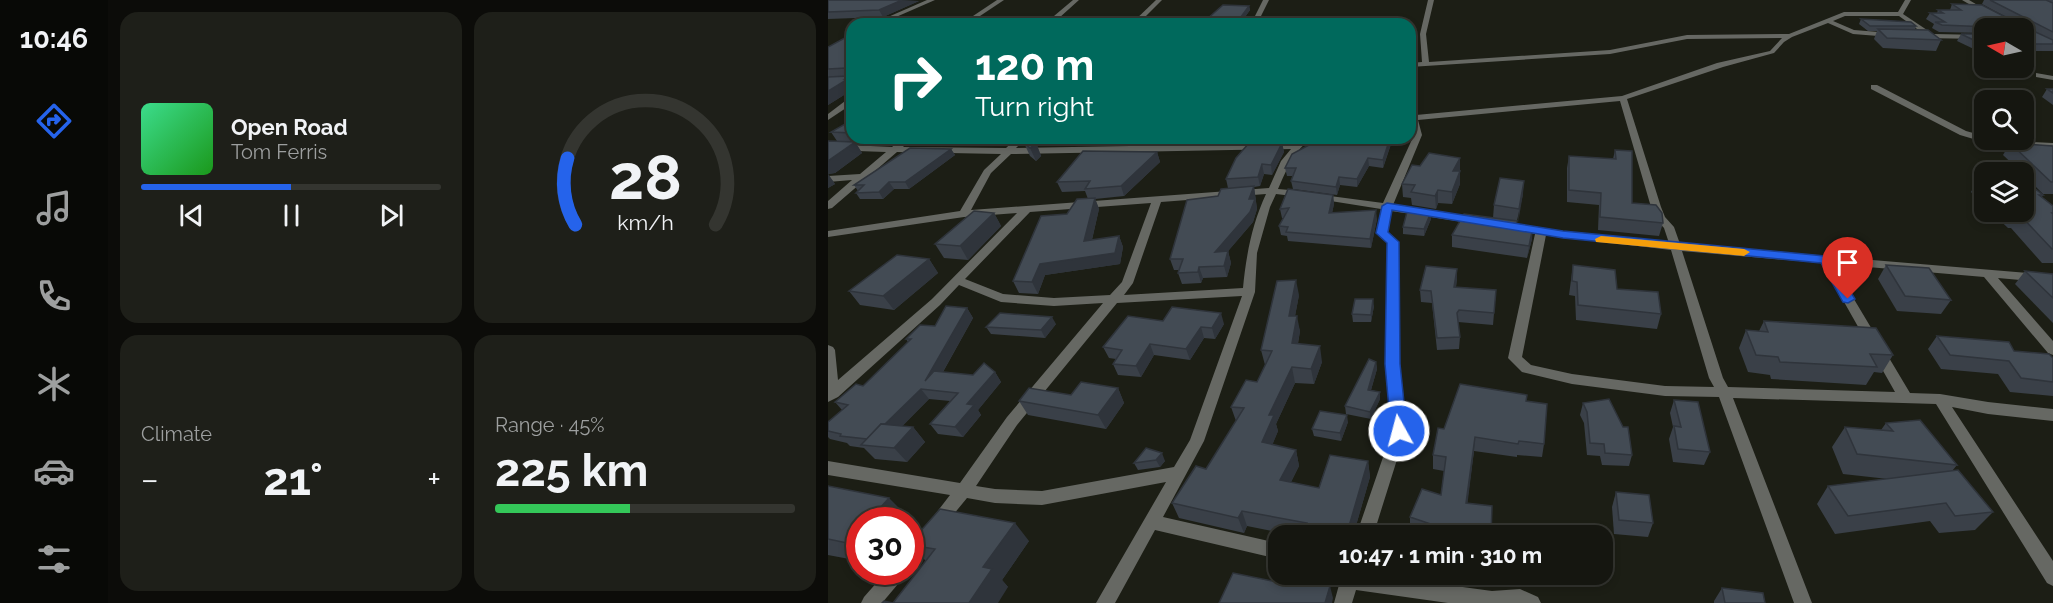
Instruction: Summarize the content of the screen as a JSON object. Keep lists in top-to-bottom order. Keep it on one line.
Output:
{"north":"left","page":{"tabs":"10:46","turn":["120 m","Turn right"],"song":["Open Road","Tom Ferris"],"tile":["Climate",["Range · 45%","225 km"]],"heat":["−","21°","+"],"limit":"30","trip":"10:47 · 1 min · 310 m","gauge":["28","km/h"]}}
